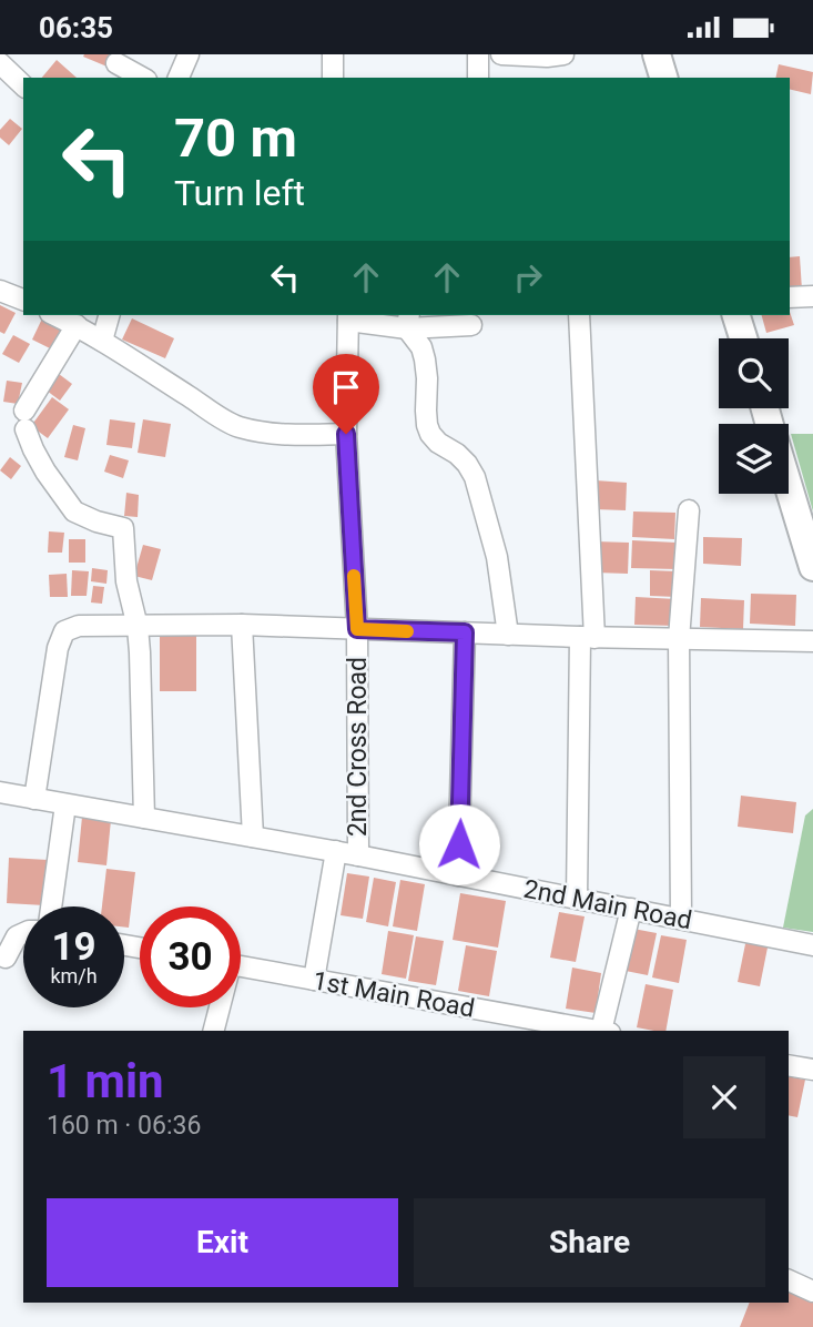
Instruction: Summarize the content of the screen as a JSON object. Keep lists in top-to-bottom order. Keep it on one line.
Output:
{"streets":{"street":["2nd Cross Road","2nd Main Road","1st Main Road"]},"crossings":[["2nd Cross Road","2nd Main Road"]],"page":{"status":"06:35","turn":["70 m","Turn left"],"speed":"19 km/h","limit":"30","heading":["1 min","160 m · 06:36"],"buttons":["Exit","Share"]}}
